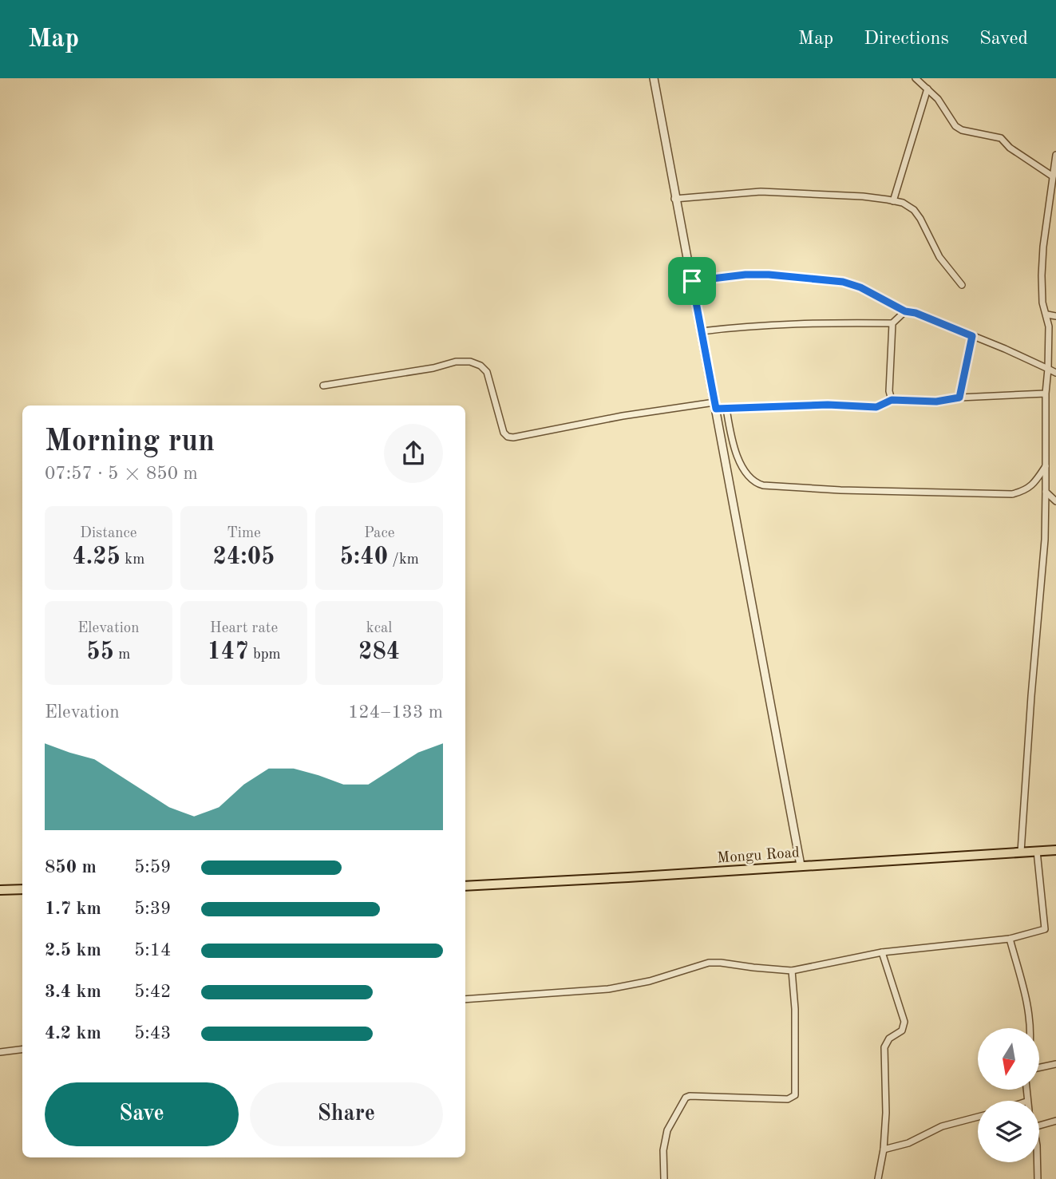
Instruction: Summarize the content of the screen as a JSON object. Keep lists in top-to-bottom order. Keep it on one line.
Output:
{"streets":{"main road":["Mongu Road"]},"north":"bottom","page":{"header":"Map","nav":["Map","Directions","Saved"],"heading":["Morning run","07:57 · 5 × 850 m"],"stats":[["Distance","4.25 km"],["Time","24:05"],["Pace","5:40 /km"],["Elevation","55 m"],["Heart rate","147 bpm"],["kcal","284"]],"chart":["Elevation","124–133 m"],"list":[{"name":"850 m","note":"5:59"},{"name":"1.7 km","note":"5:39"},{"name":"2.5 km","note":"5:14"},{"name":"3.4 km","note":"5:42"},{"name":"4.2 km","note":"5:43"}],"buttons":["Save","Share"]}}
